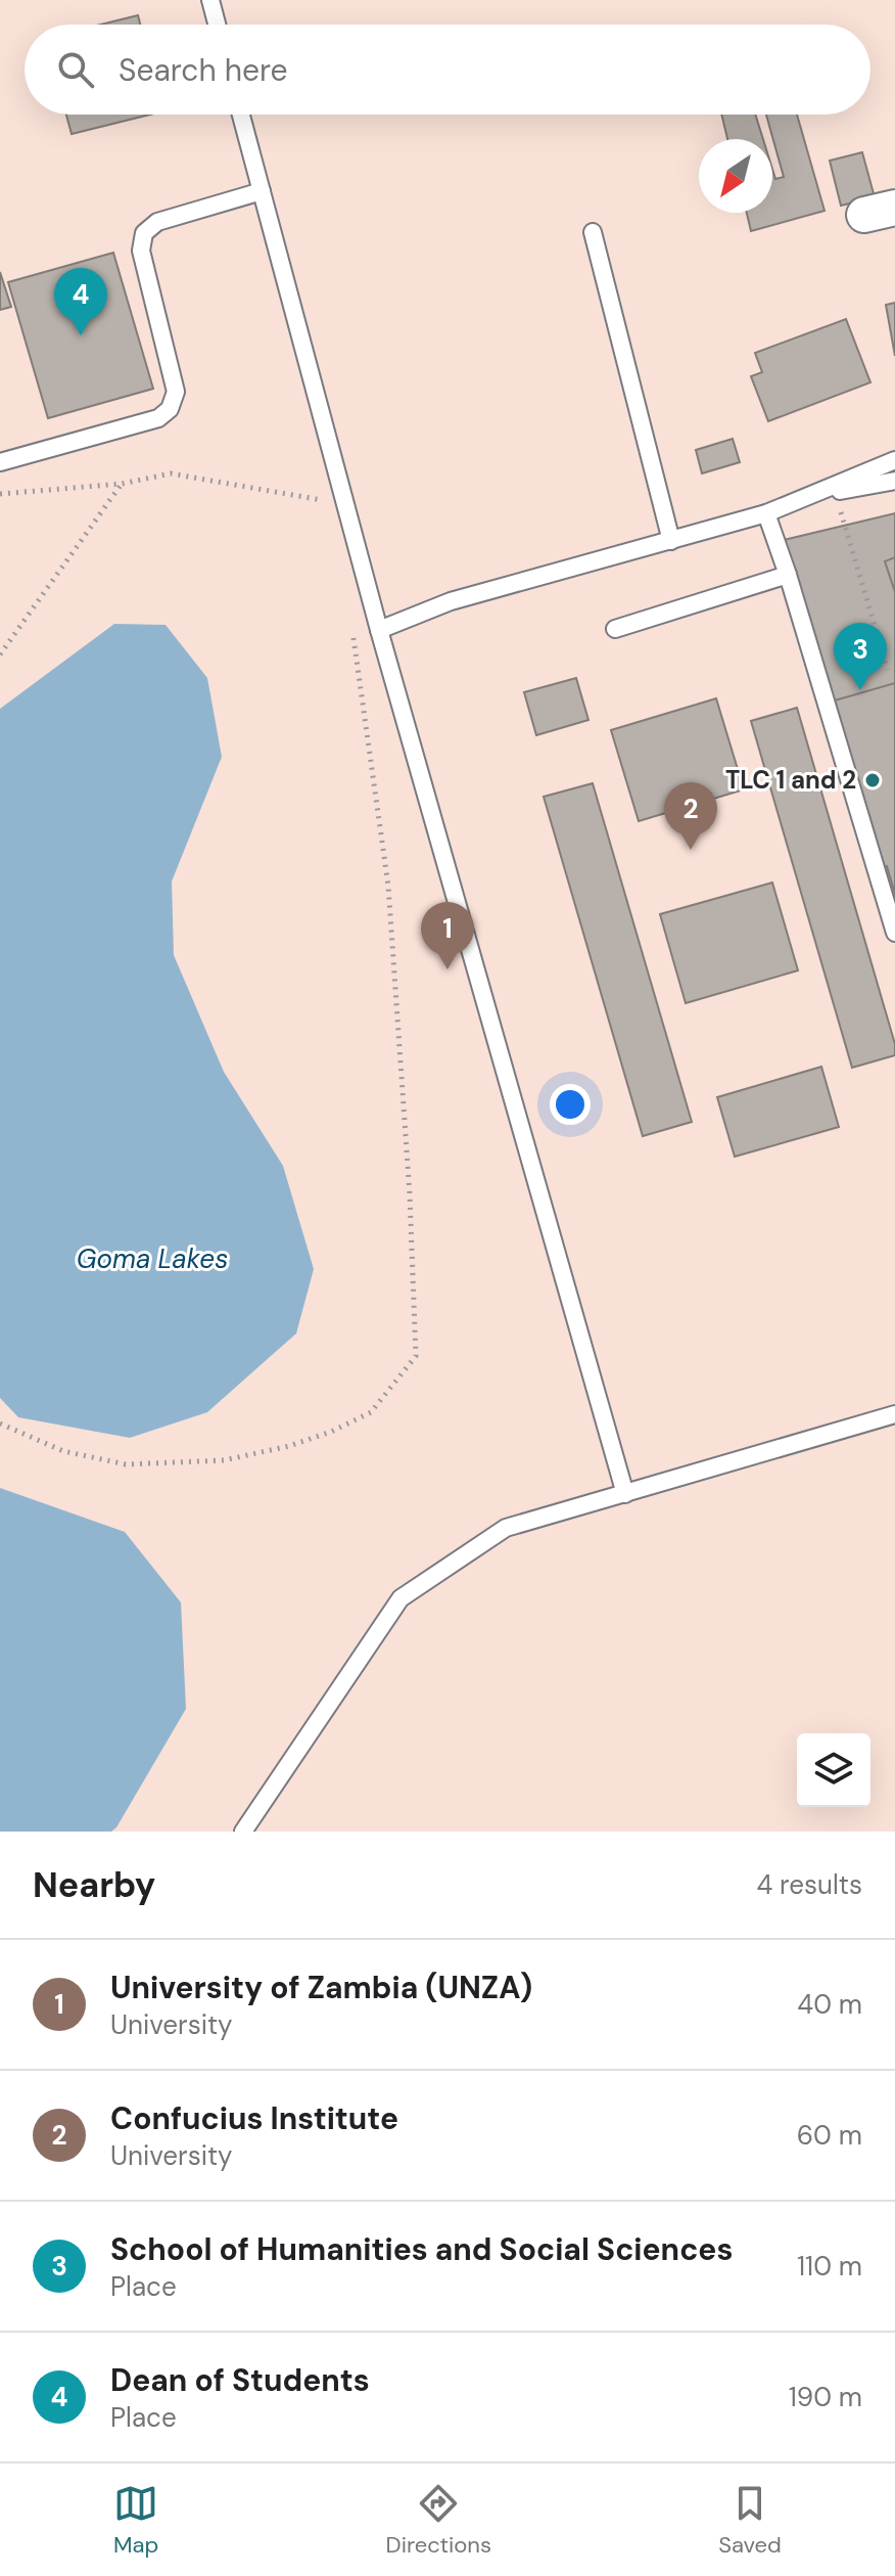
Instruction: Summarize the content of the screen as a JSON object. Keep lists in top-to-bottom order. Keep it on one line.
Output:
{"water":["Goma Lakes"],"places":["TLC 1 and 2"],"north":"bottom left","page":{"search":"Search here","pins":["4","3","2","1"],"heading":["Nearby","4 results"],"list":[{"mark":"1","name":"University of Zambia (UNZA)","note":"University","value":"40 m"},{"mark":"2","name":"Confucius Institute","note":"University","value":"60 m"},{"mark":"3","name":"School of Humanities and Social Sciences","note":"Place","value":"110 m"},{"mark":"4","name":"Dean of Students","note":"Place","value":"190 m"}],"nav":["Map","Directions","Saved"]}}
